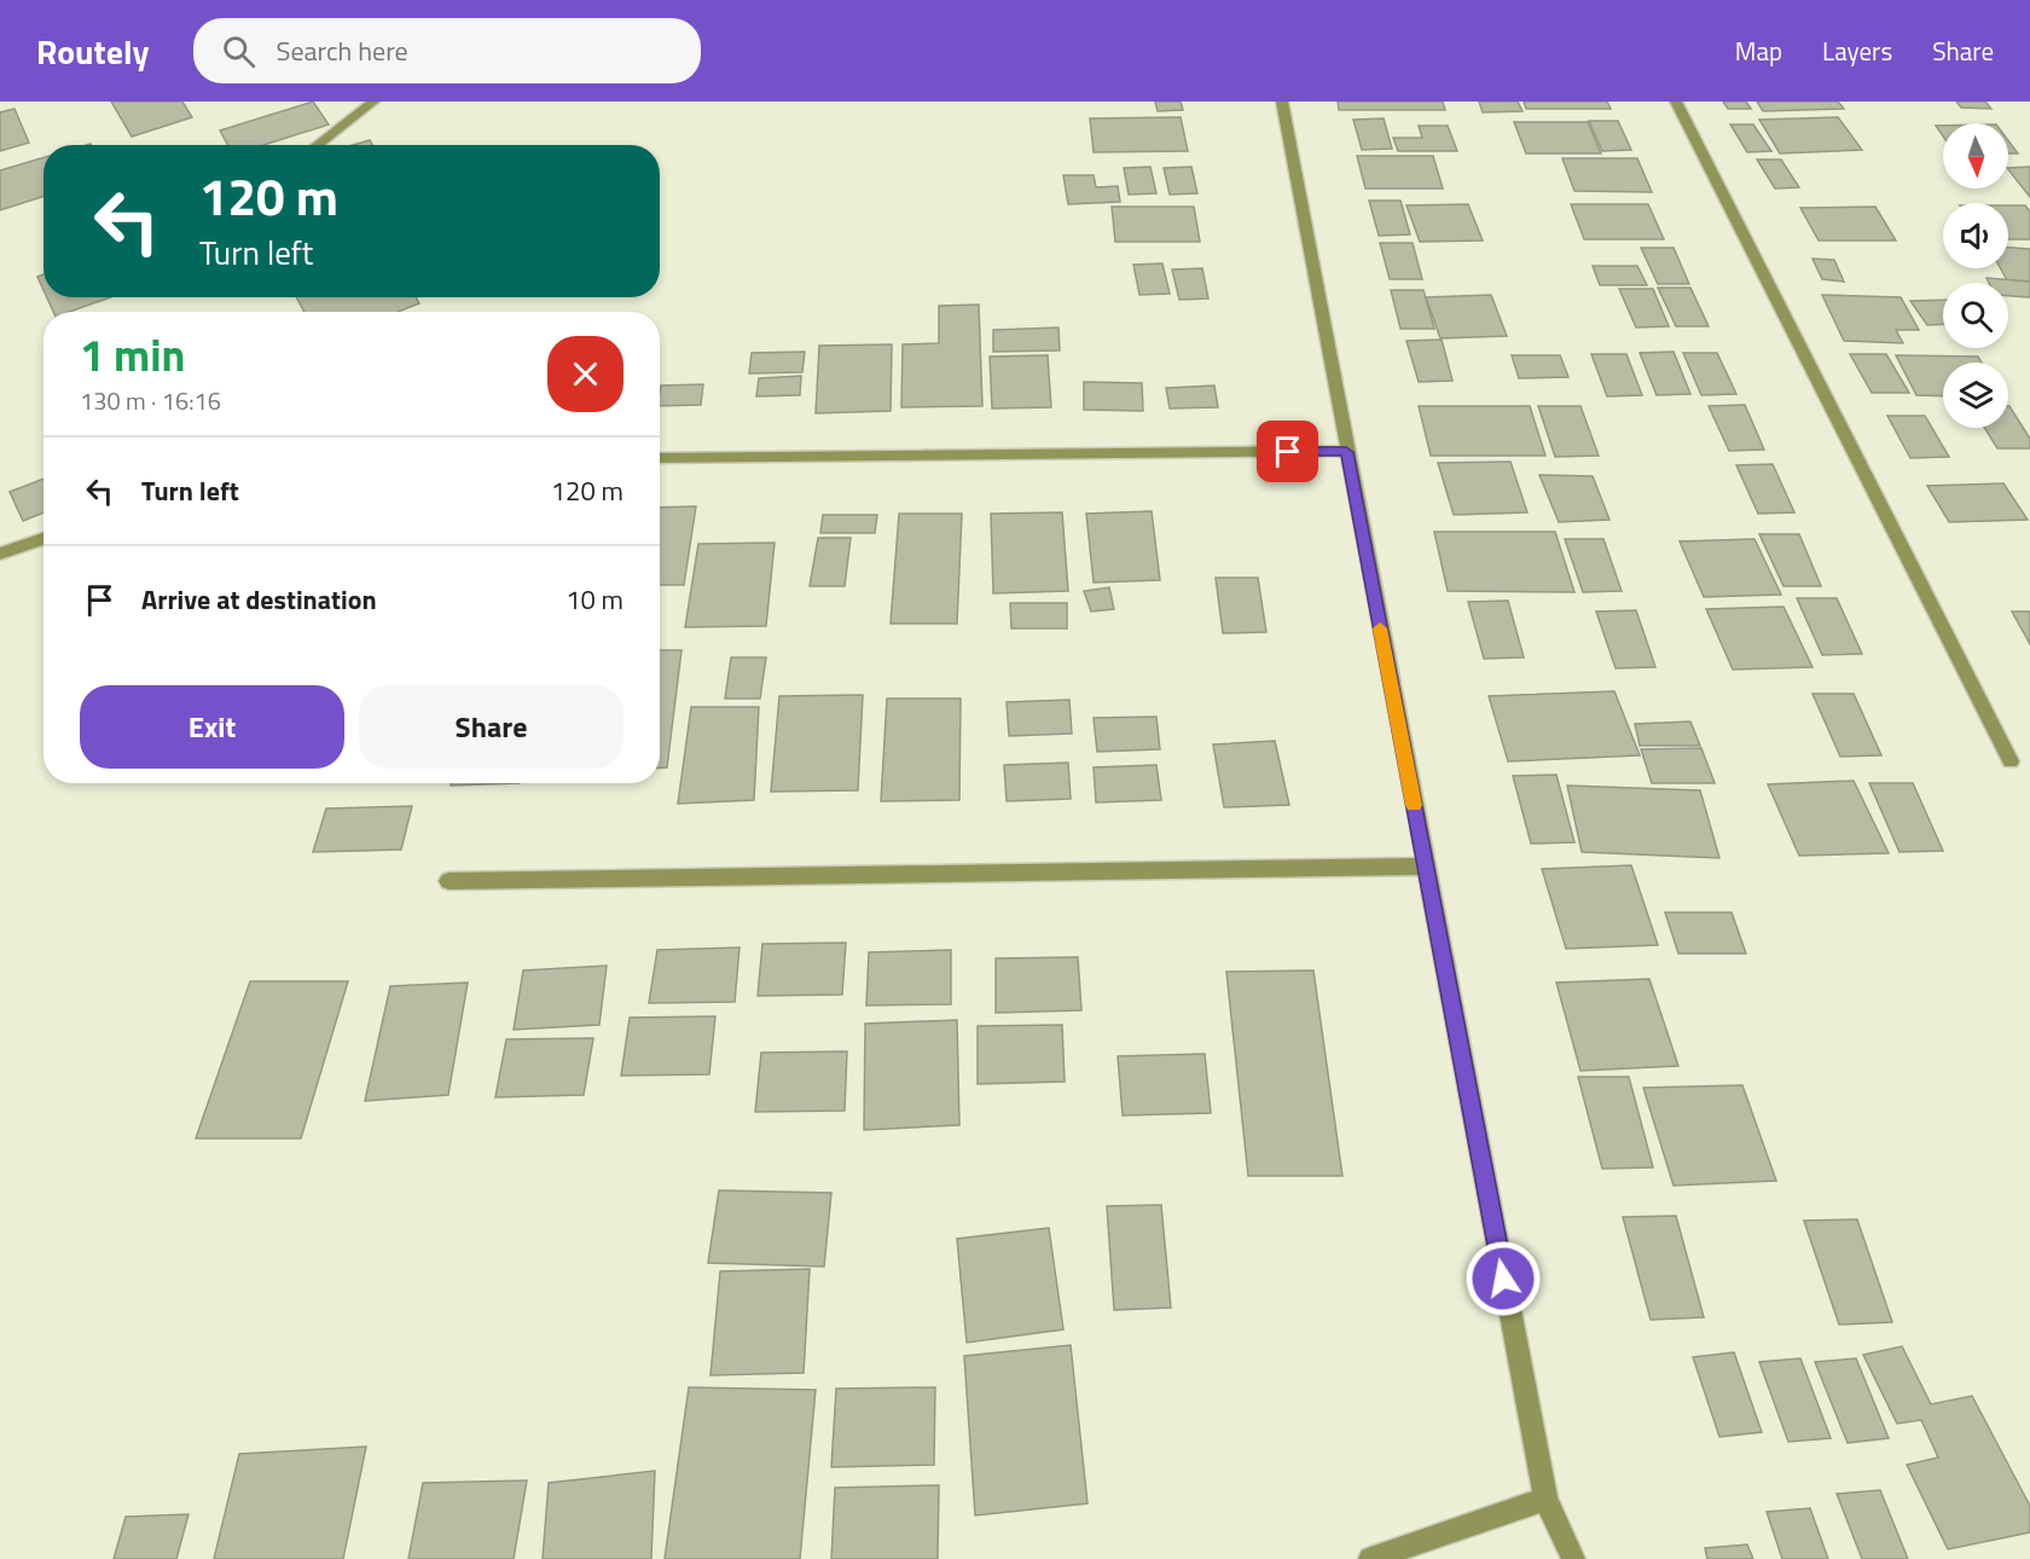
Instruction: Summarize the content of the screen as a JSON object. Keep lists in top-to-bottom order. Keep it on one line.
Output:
{"north":"bottom","page":{"header":"Routely","search":"Search here","nav":["Map","Layers","Share"],"turn":["120 m","Turn left"],"heading":["1 min","130 m · 16:16"],"list":[{"name":"Turn left","value":"120 m"},{"name":"Arrive at destination","value":"10 m"}],"buttons":["Exit","Share"]}}
